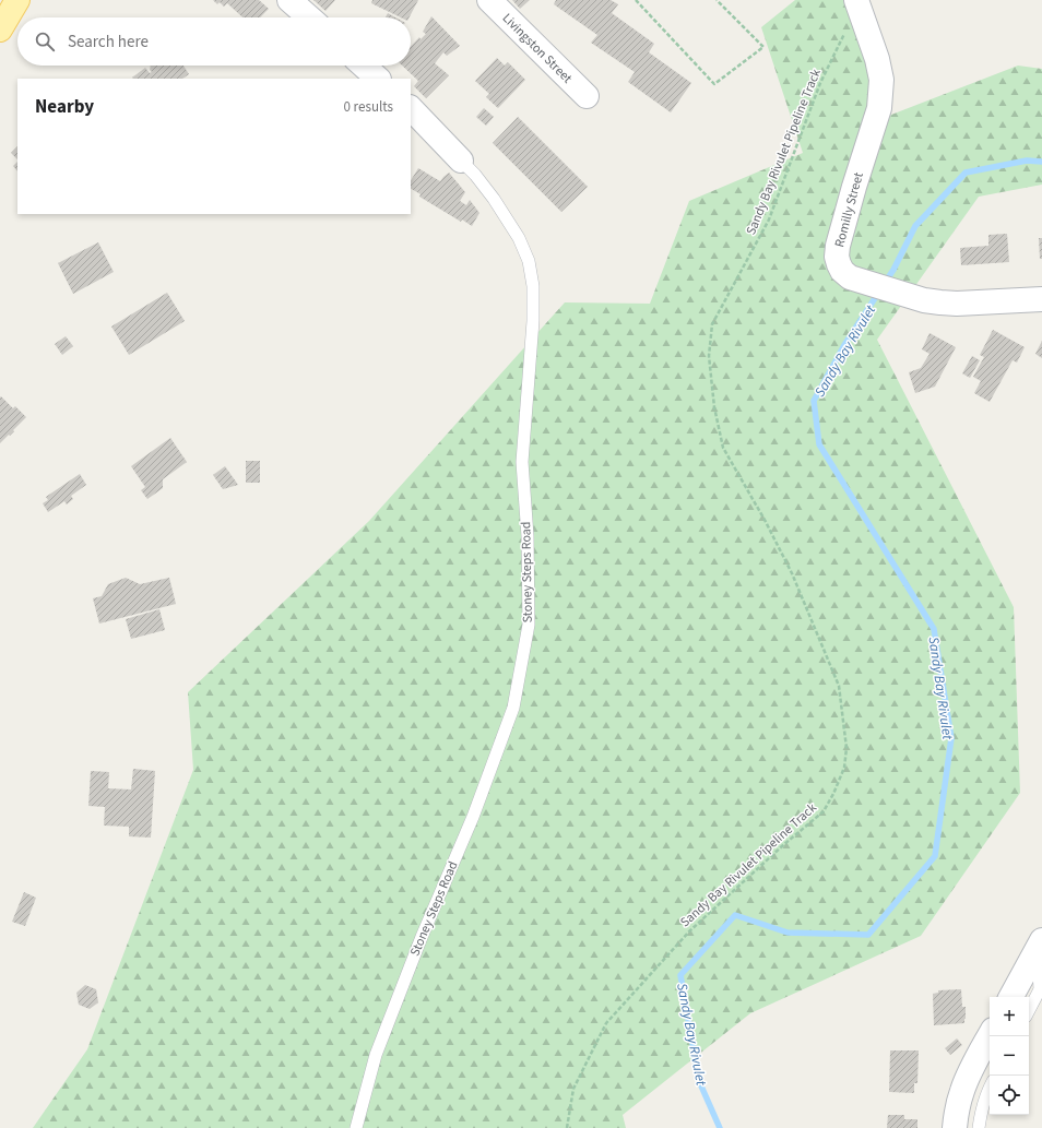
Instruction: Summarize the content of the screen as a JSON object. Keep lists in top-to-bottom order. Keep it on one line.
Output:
{"streets":{"street":["Livingston Street","Romilly Street","Stoney Steps Road"],"path":["Sandy Bay Rivulet Pipeline Track"]},"water":["Sandy Bay Rivulet"],"page":{"search":"Search here","heading":["Nearby","0 results"],"map_buttons":["+","−"]}}
